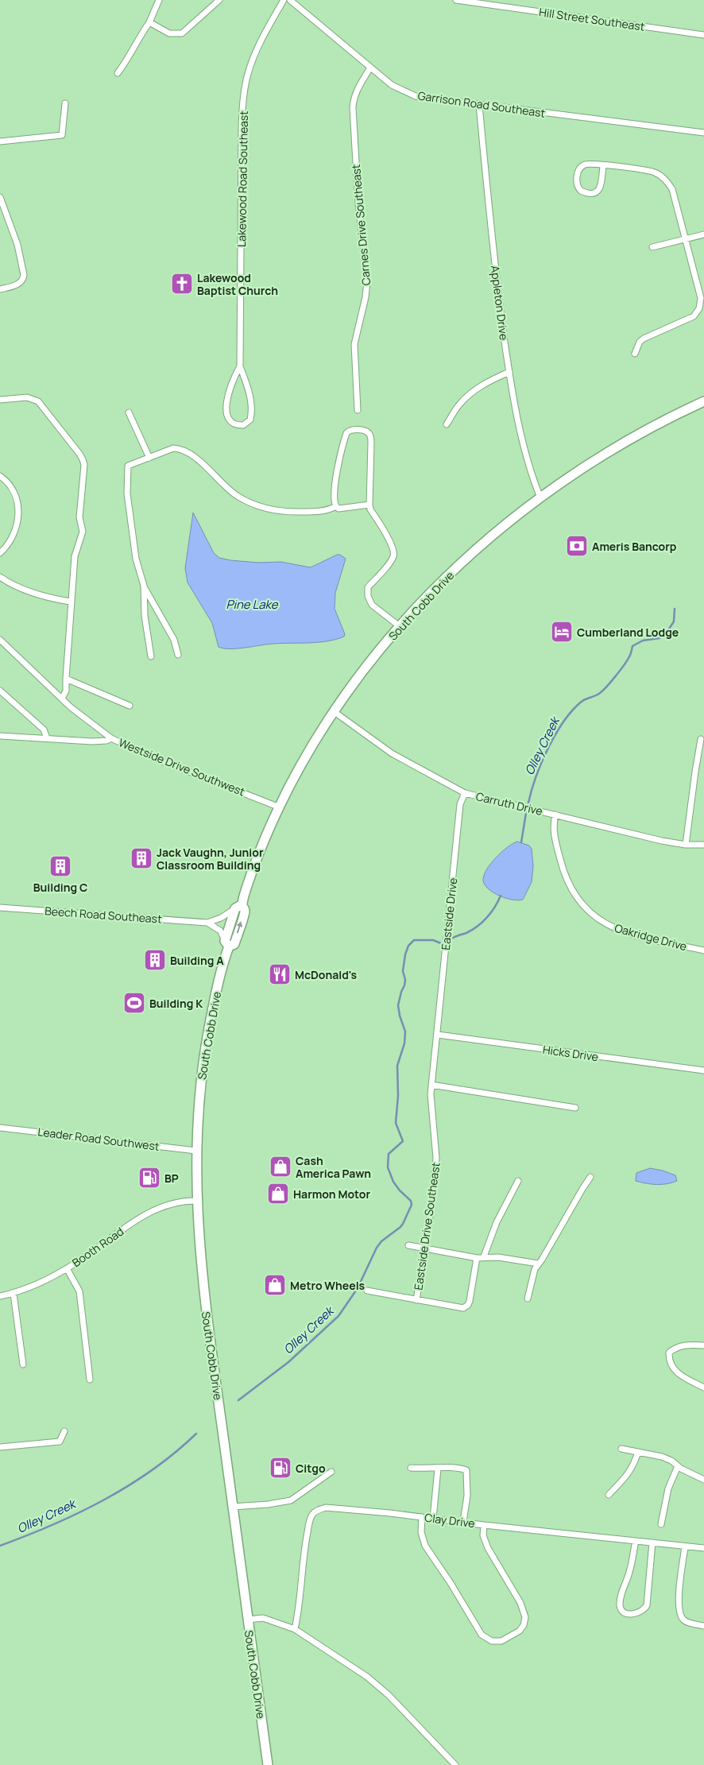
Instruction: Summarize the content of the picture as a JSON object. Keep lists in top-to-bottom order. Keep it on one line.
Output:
{"streets":{"main road":["South Cobb Drive"],"street":["Hill Street Southeast","Garrison Road Southeast","Lakewood Road Southeast","Carnes Drive Southeast","Appleton Drive","Westside Drive Southwest","Carruth Drive","Eastside Drive","Beech Road Southeast","Oakridge Drive","Hicks Drive","Leader Road Southwest","Eastside Drive Southeast","Booth Road","Clay Drive"]},"crossings":[["Garrison Road Southeast","Carnes Drive Southeast"],["Garrison Road Southeast","Appleton Drive"],["Appleton Drive","South Cobb Drive"],["South Cobb Drive","Westside Drive Southwest"],["South Cobb Drive","Carruth Drive"],["South Cobb Drive","Beech Road Southeast"],["South Cobb Drive","Leader Road Southwest"],["South Cobb Drive","Booth Road"],["Carruth Drive","Eastside Drive"],["Carruth Drive","Oakridge Drive"],["Eastside Drive","Hicks Drive"],["Eastside Drive","Eastside Drive Southeast"],["Hicks Drive","Eastside Drive Southeast"]],"water":["Pine Lake","Olley Creek"],"places":{"church":["Lakewood Baptist Church"],"bank":["Ameris Bancorp"],"hotel":["Cumberland Lodge"],"building":["Jack Vaughn, Junior Classroom Building","Building C","Building A"],"restaurant":["McDonald's"],"sports":["Building K"],"shop":["Cash America Pawn","Harmon Motor","Metro Wheels"],"fuel station":["BP","Citgo"]}}
